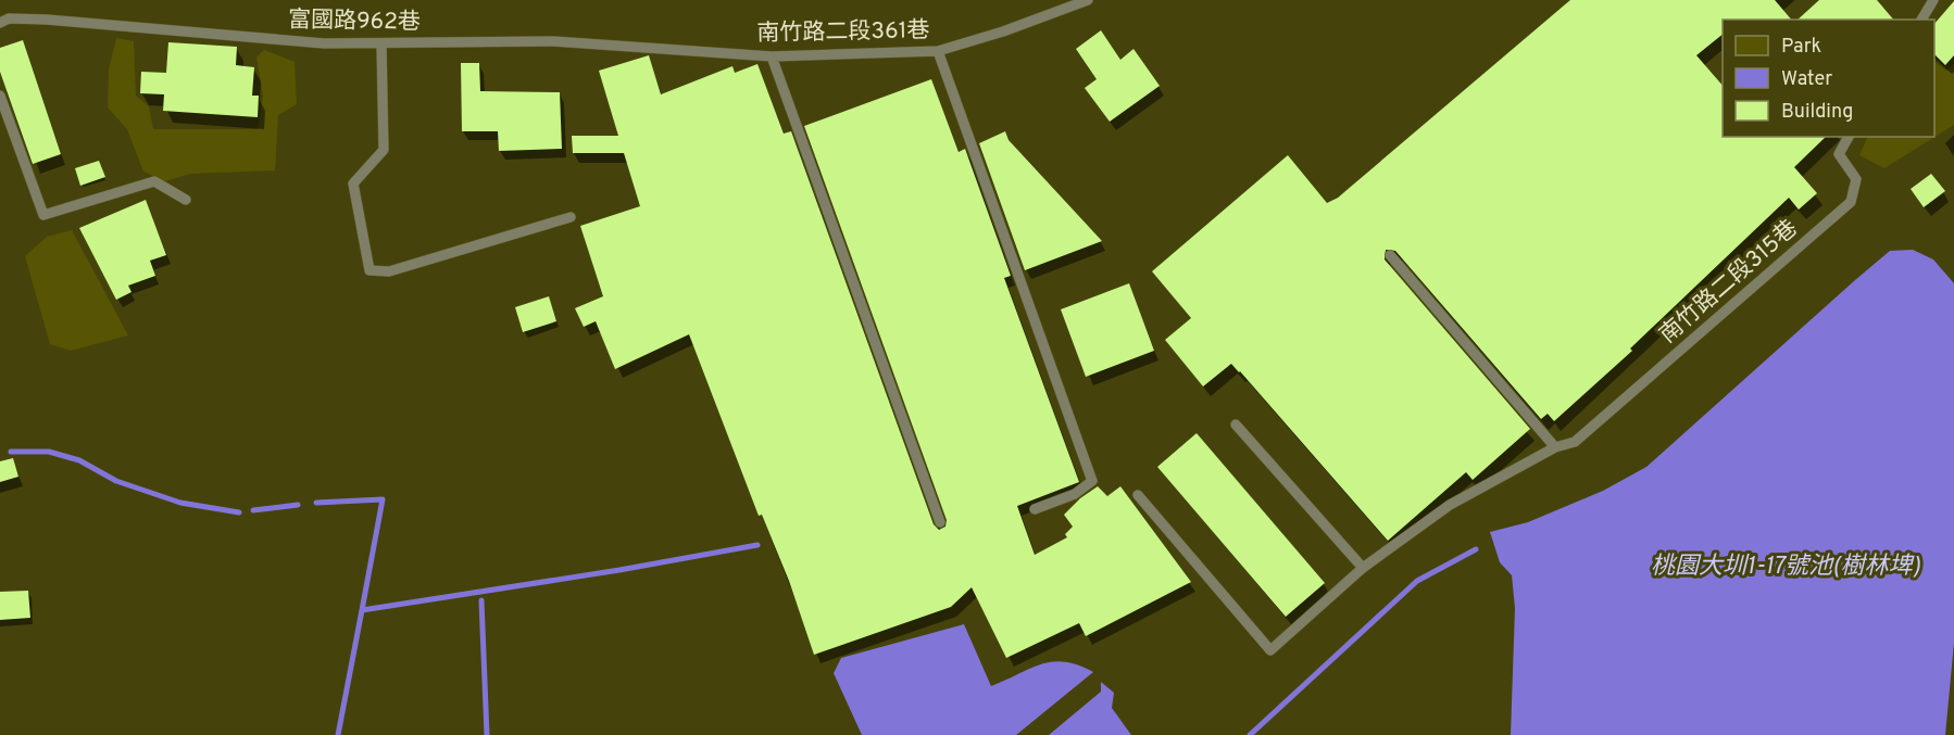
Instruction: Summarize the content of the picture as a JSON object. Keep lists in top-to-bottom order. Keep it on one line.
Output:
{"streets":{"lane":["富國路962巷","南竹路二段361巷","南竹路二段315巷"]},"crossings":[["富國路962巷","南竹路二段361巷"]],"water":["桃園大圳1-17號池(樹林埤)"],"legend":["Park","Water","Building"]}
